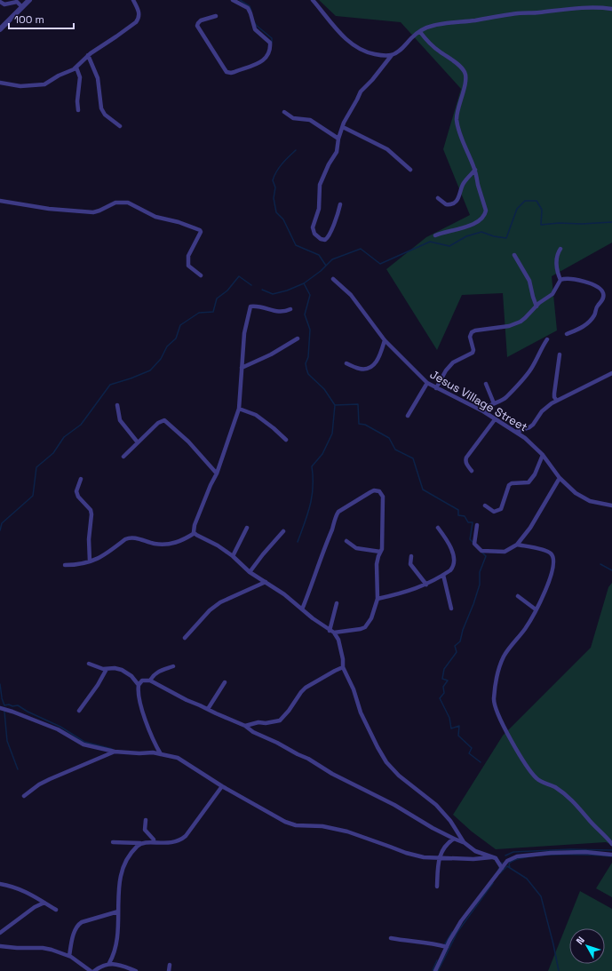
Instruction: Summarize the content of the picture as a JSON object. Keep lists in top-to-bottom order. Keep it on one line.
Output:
{"streets":{"street":["Jesus Village Street"]},"scale_bar":"100 m","north":"top left"}
